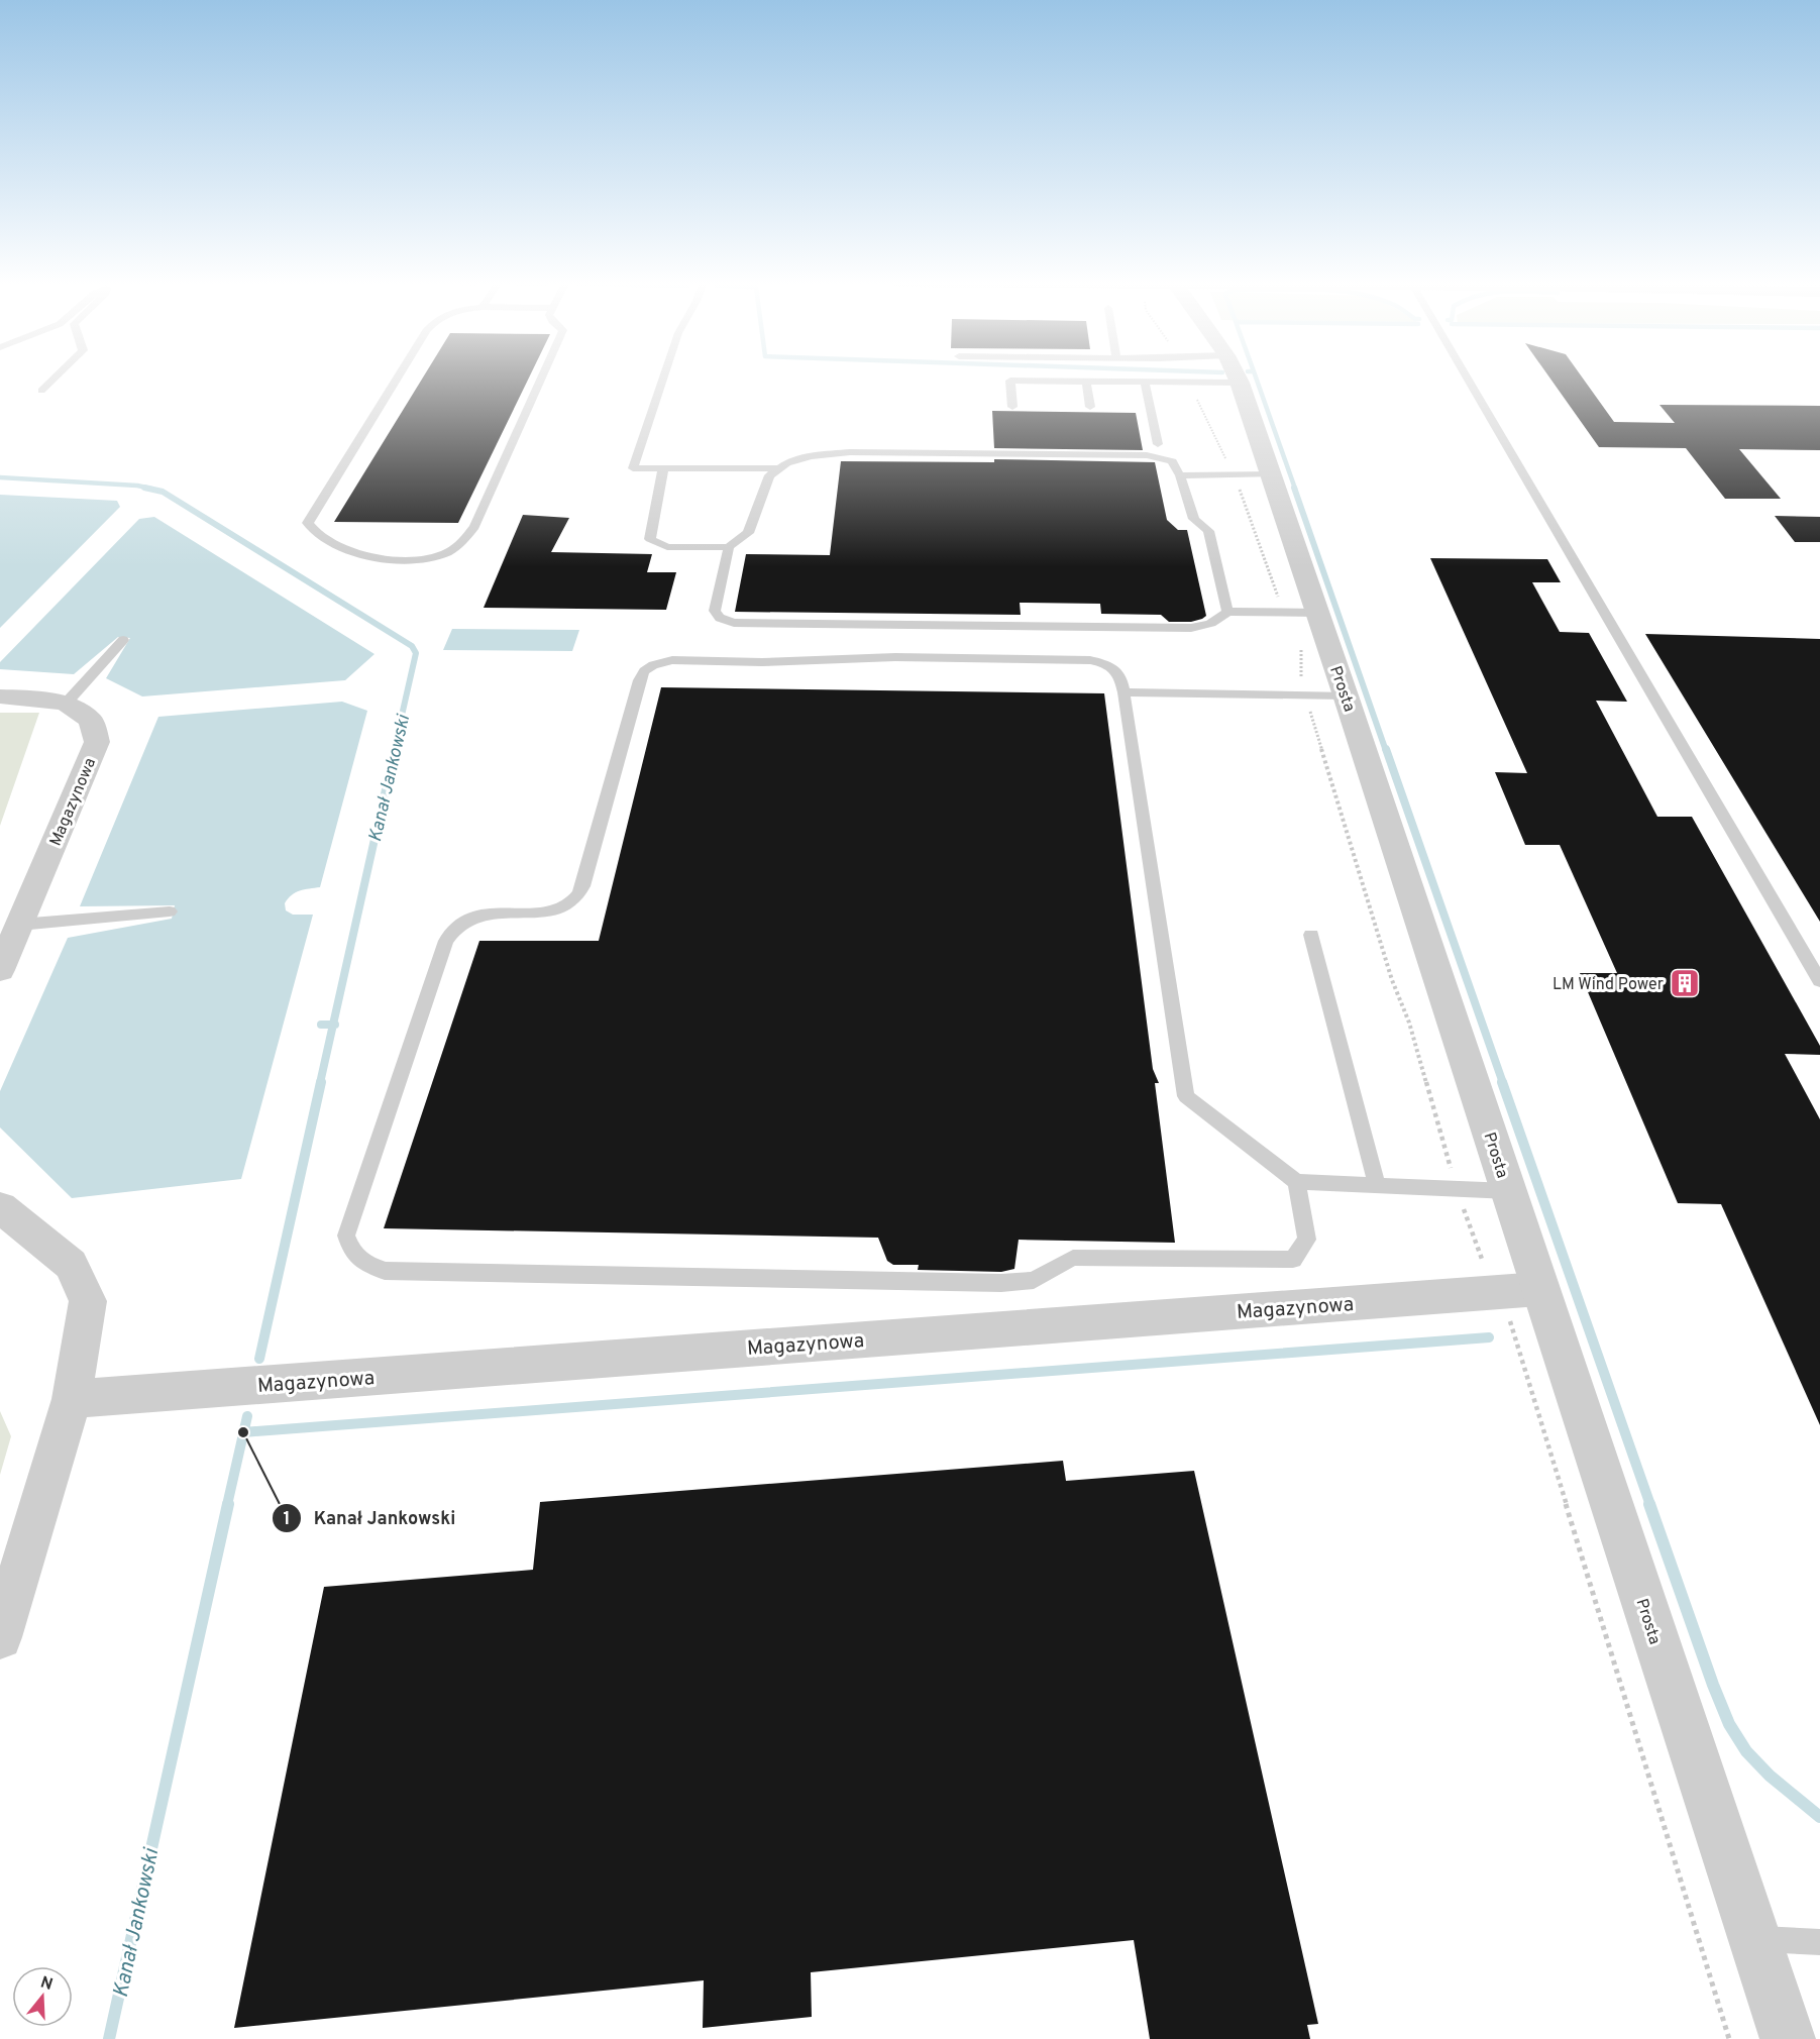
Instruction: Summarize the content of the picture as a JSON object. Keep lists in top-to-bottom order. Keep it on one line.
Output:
{"streets":{"street":["Prosta","Magazynowa"]},"crossings":[["Prosta","Magazynowa"]],"water":["Kanał Jankowski"],"places":{"building":["LM Wind Power"],"other":["Kanał Jankowski"]},"north":"top"}
